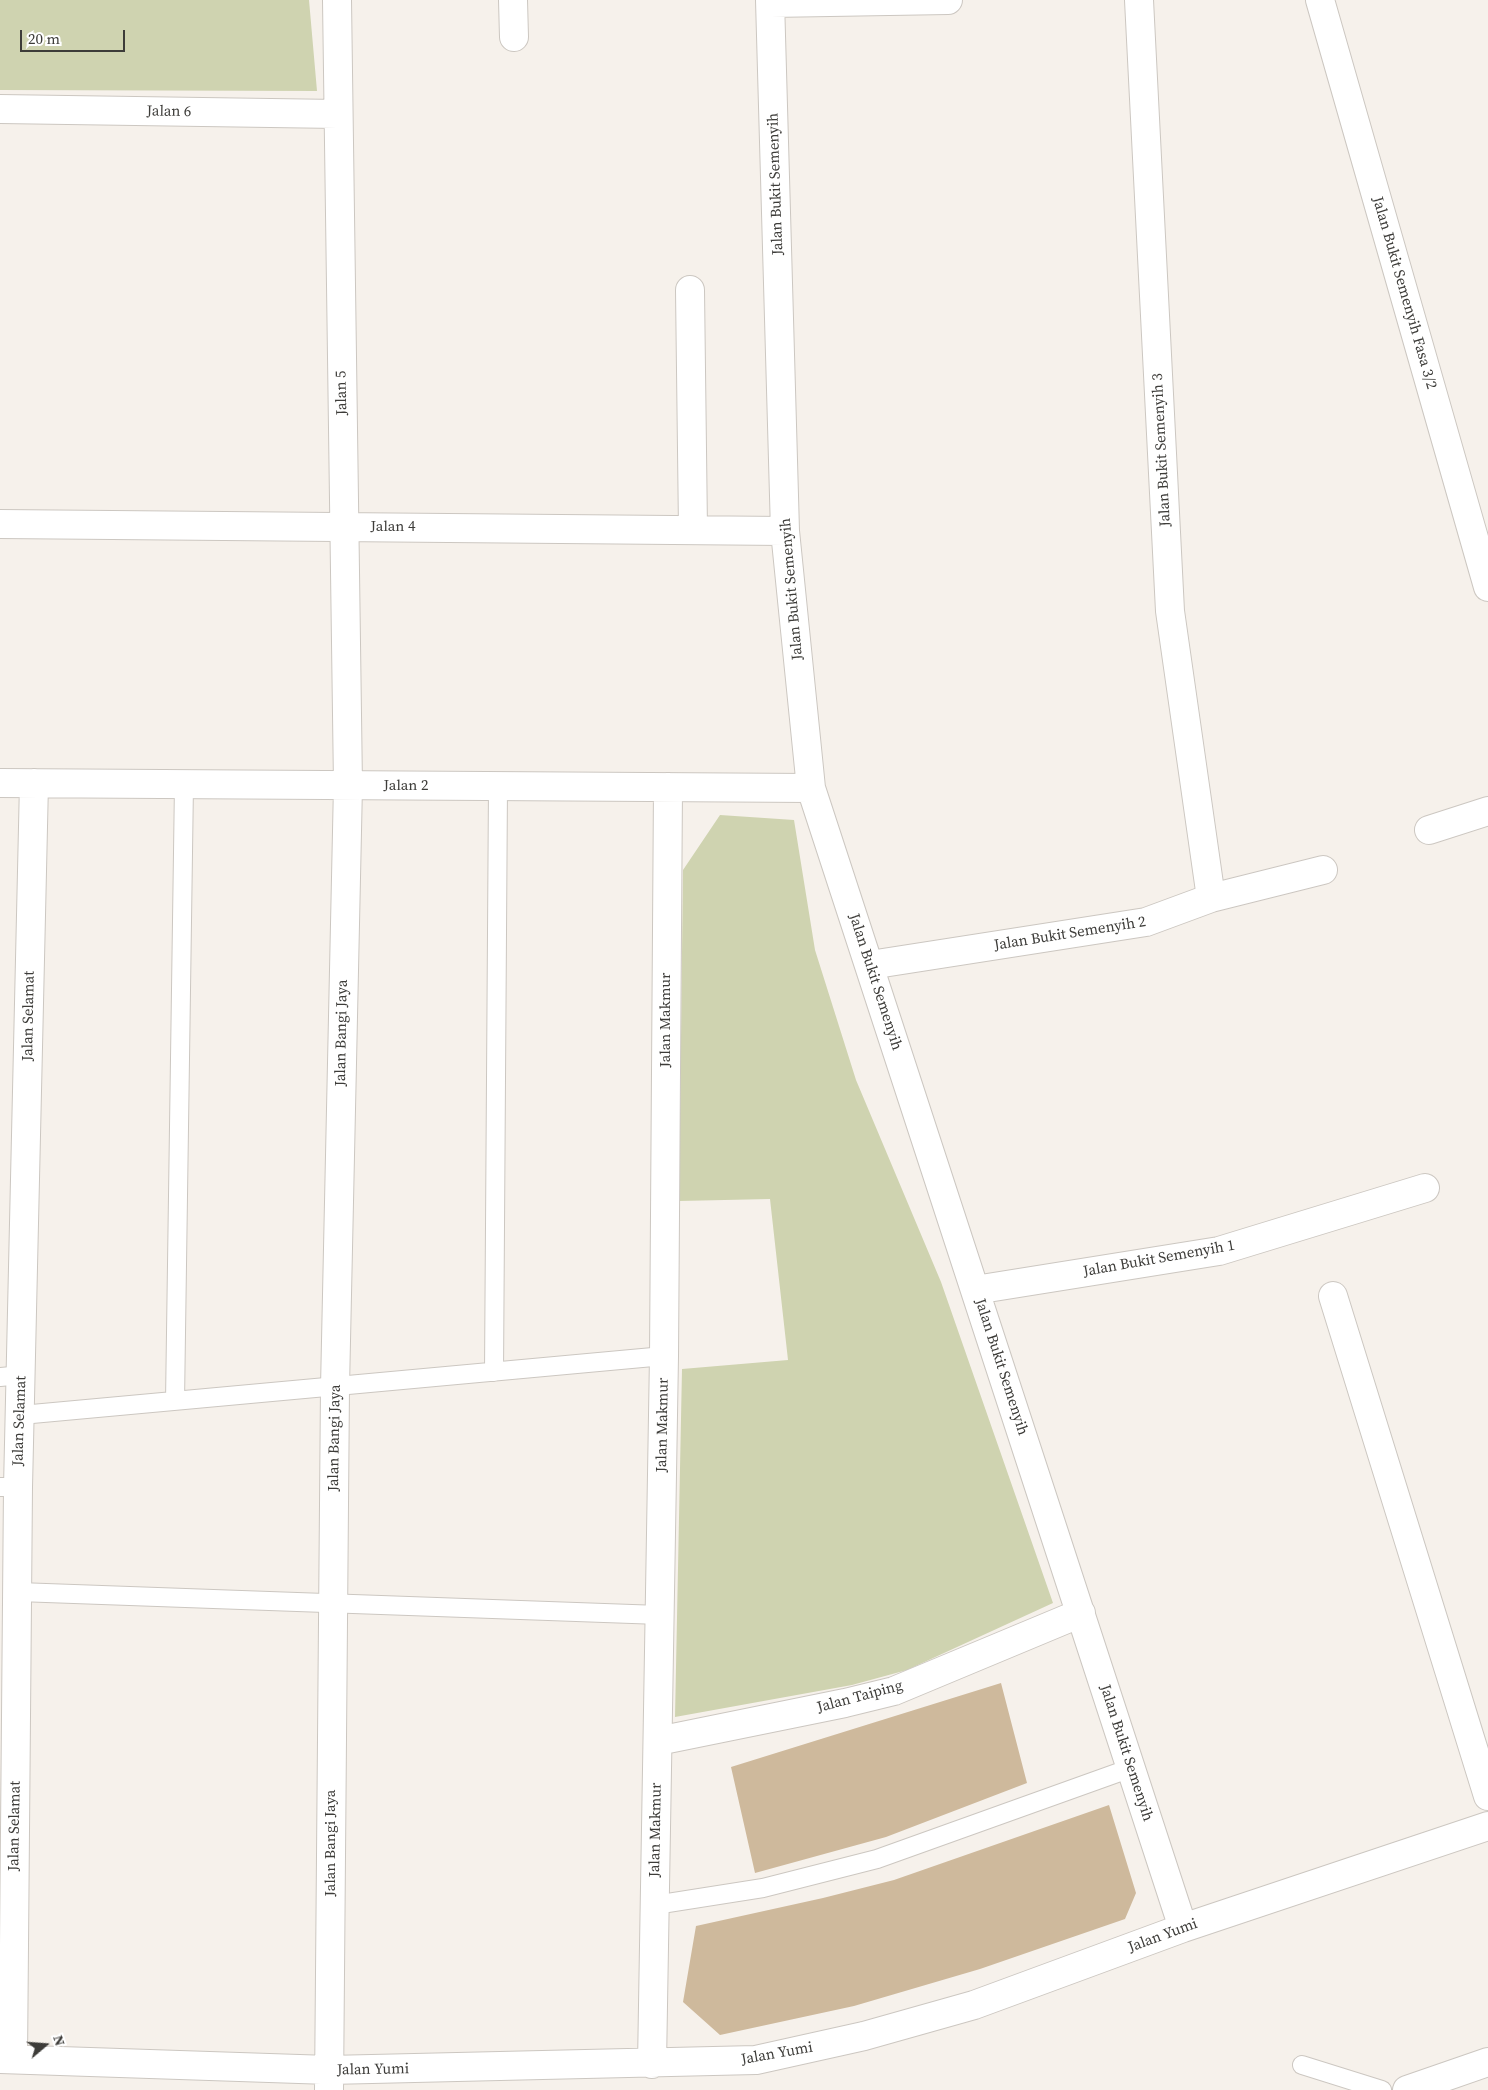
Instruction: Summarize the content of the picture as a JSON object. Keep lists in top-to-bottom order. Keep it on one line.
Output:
{"streets":{"street":["Jalan 6","Jalan Bukit Semenyih","Jalan Bukit Semenyih Fasa 3/2","Jalan 5","Jalan Bukit Semenyih 3","Jalan 4","Jalan 2","Jalan Bukit Semenyih 2","Jalan Selamat","Jalan Makmur","Jalan Bangi Jaya","Jalan Bukit Semenyih 1","Jalan Taiping","Jalan Yumi"]},"crossings":[["Jalan 6","Jalan 5"],["Jalan Bukit Semenyih","Jalan 4"],["Jalan Bukit Semenyih","Jalan 2"],["Jalan Bukit Semenyih","Jalan Bukit Semenyih 2"],["Jalan Bukit Semenyih","Jalan Bukit Semenyih 1"],["Jalan Bukit Semenyih","Jalan Taiping"],["Jalan Bukit Semenyih","Jalan Yumi"],["Jalan 5","Jalan 4"],["Jalan 5","Jalan 2"],["Jalan 5","Jalan Bangi Jaya"],["Jalan Bukit Semenyih 3","Jalan Bukit Semenyih 2"],["Jalan 2","Jalan Selamat"],["Jalan 2","Jalan Makmur"],["Jalan 2","Jalan Bangi Jaya"],["Jalan Selamat","Jalan Yumi"],["Jalan Makmur","Jalan Taiping"],["Jalan Makmur","Jalan Yumi"],["Jalan Bangi Jaya","Jalan Yumi"]],"scale_bar":"20 m","north":"right"}
